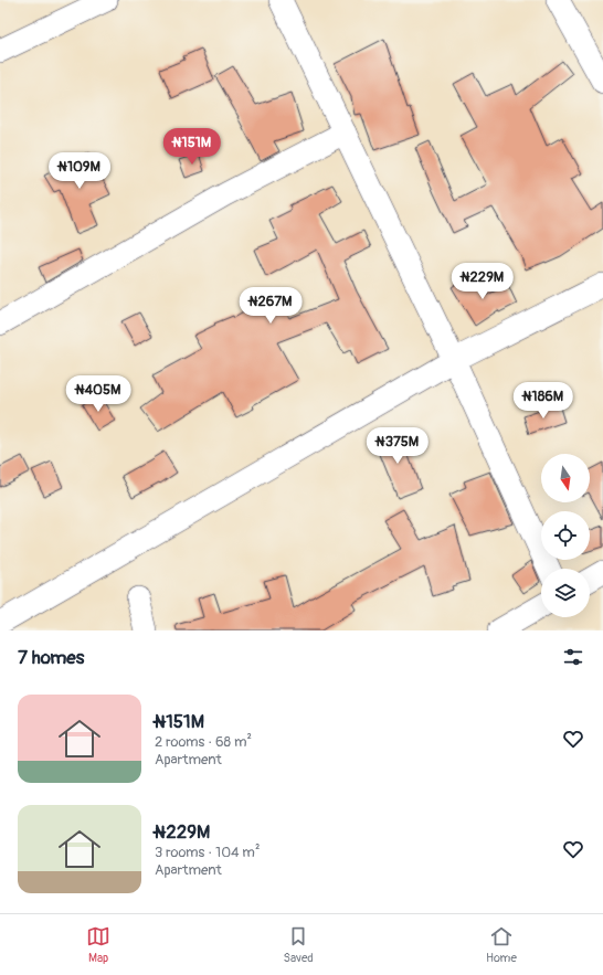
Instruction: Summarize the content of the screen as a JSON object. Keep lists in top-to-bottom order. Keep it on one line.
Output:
{"north":"bottom","page":{"price":["₦151M","₦109M","₦229M","₦267M","₦405M","₦186M","₦375M"],"heading":"7 homes","list":[{"name":"₦151M","note":"2 rooms · 68 m² · Apartment"},{"name":"₦229M","note":"3 rooms · 104 m² · Apartment"}],"tabs":["Map","Saved","Home"]}}
